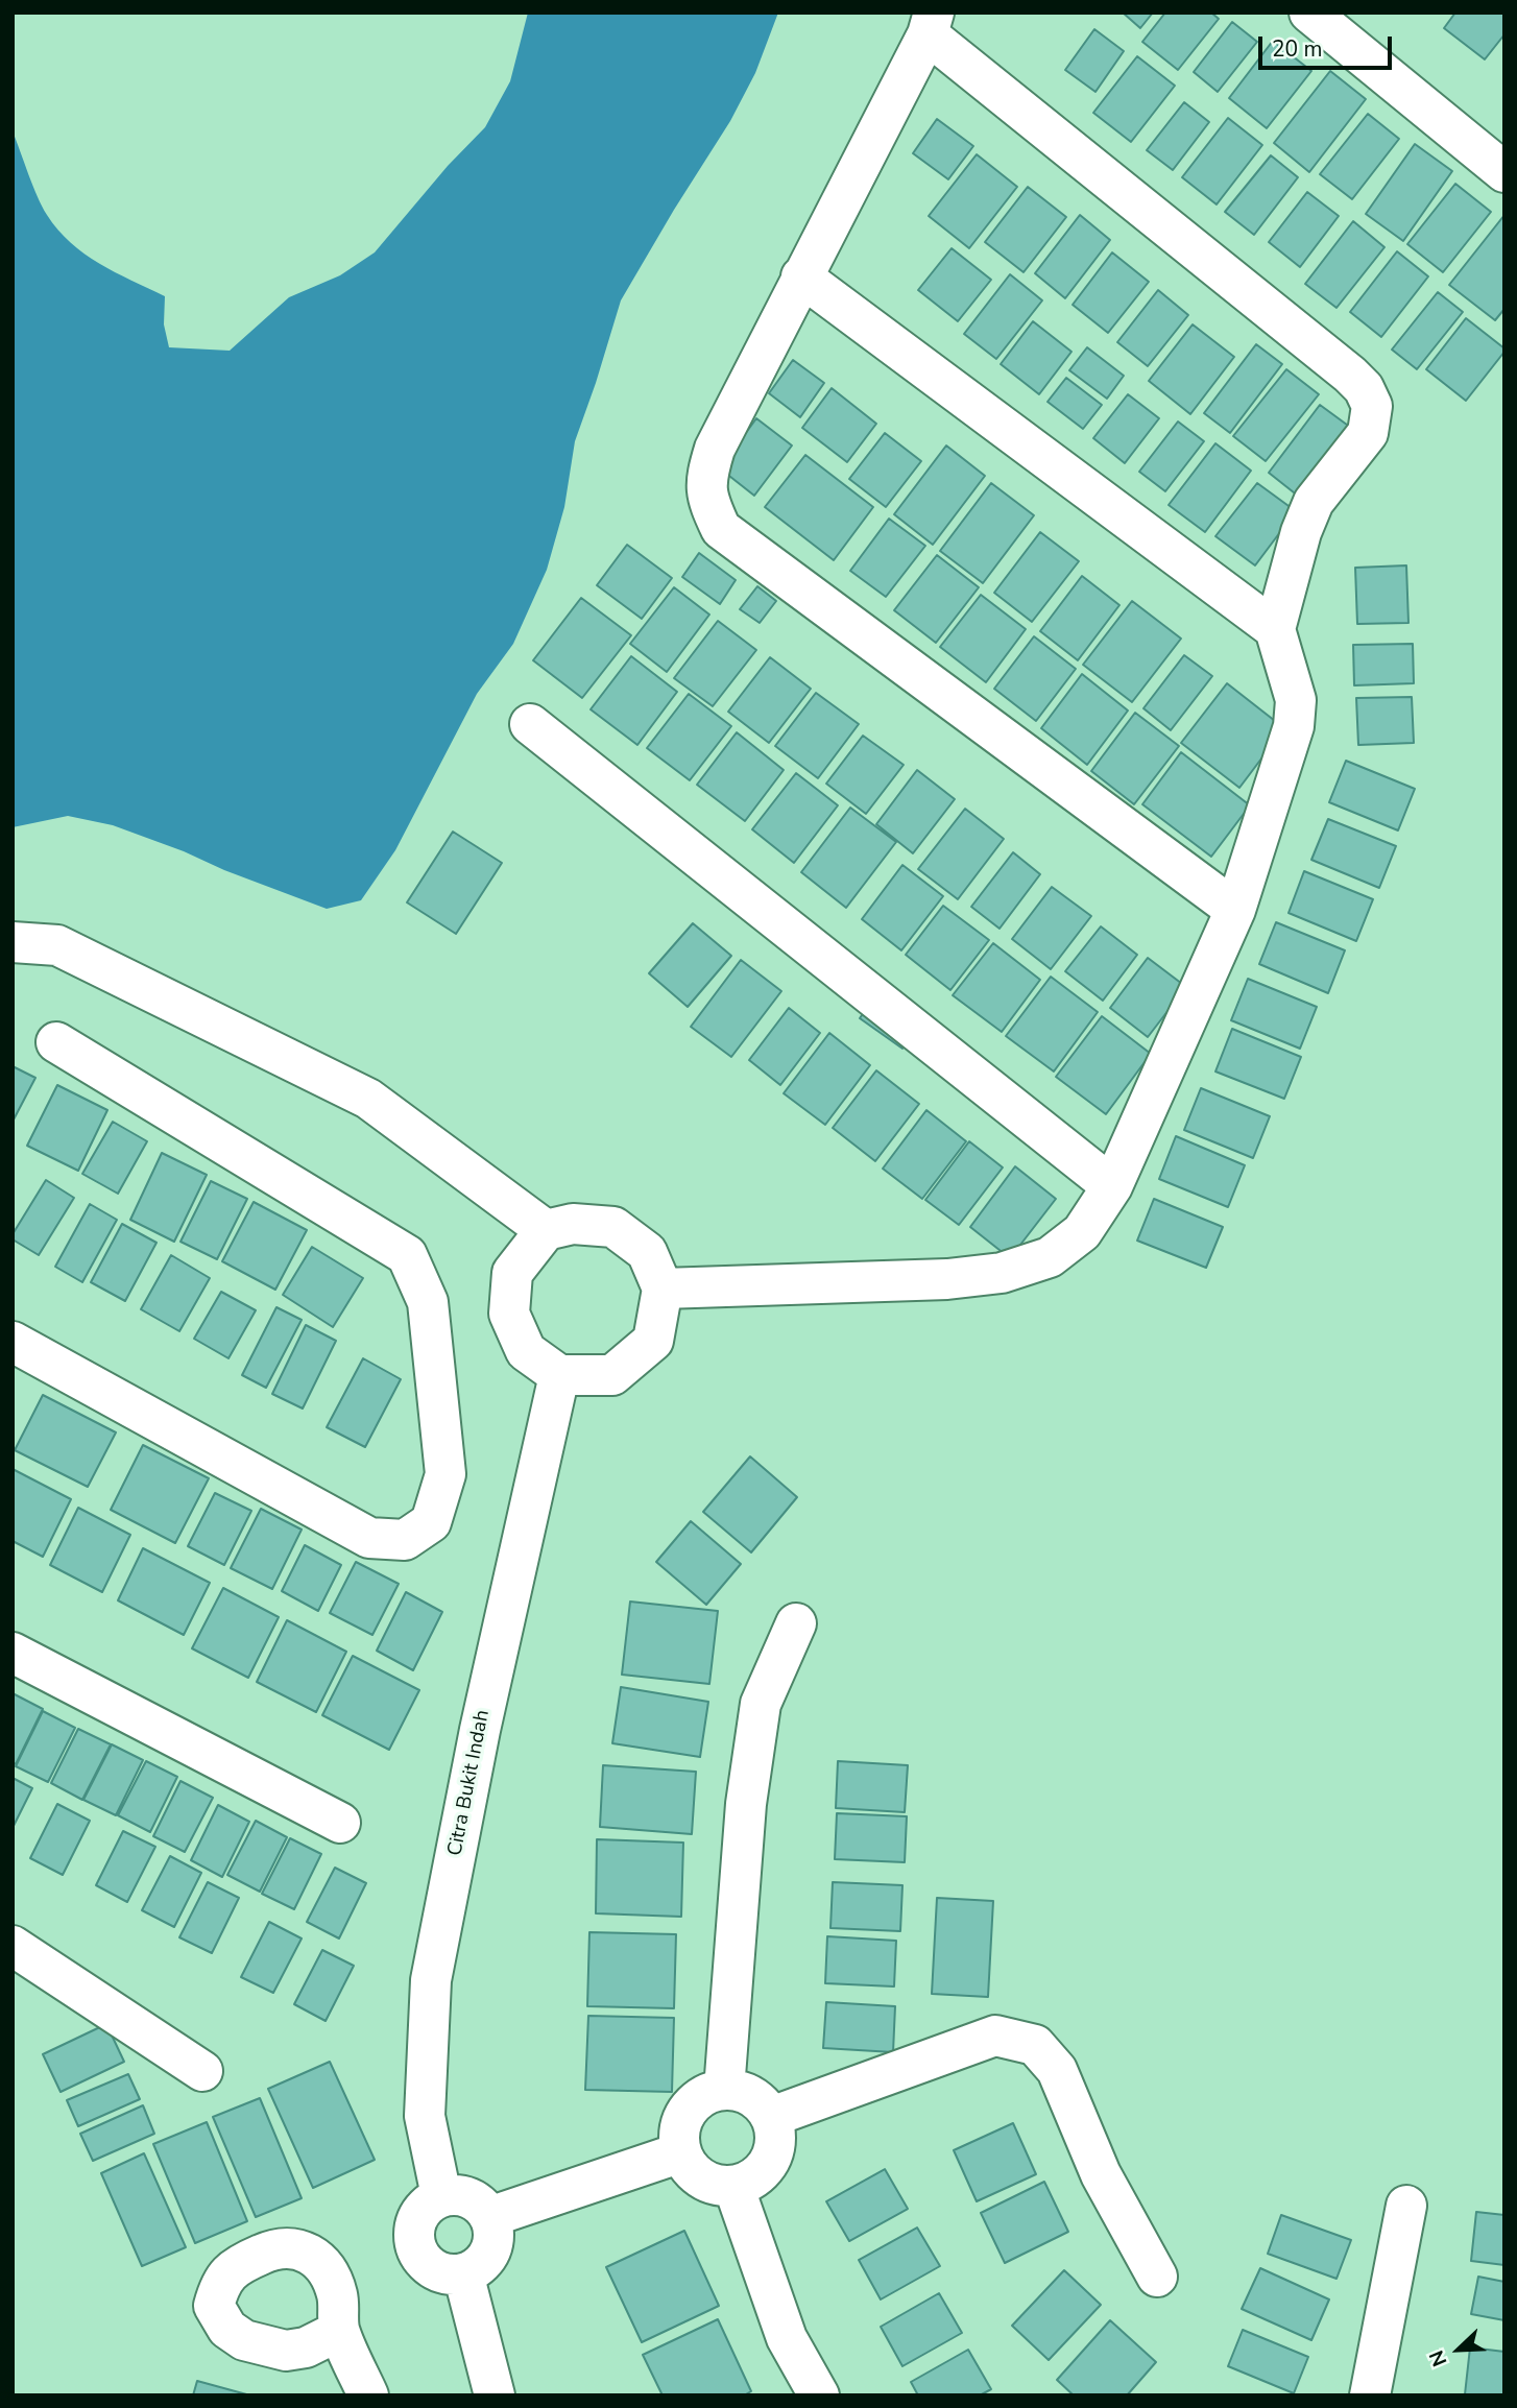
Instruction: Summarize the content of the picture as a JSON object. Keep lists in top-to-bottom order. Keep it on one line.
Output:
{"streets":{"street":["Citra Bukit Indah"]},"scale_bar":"20 m","north":"bottom left"}
